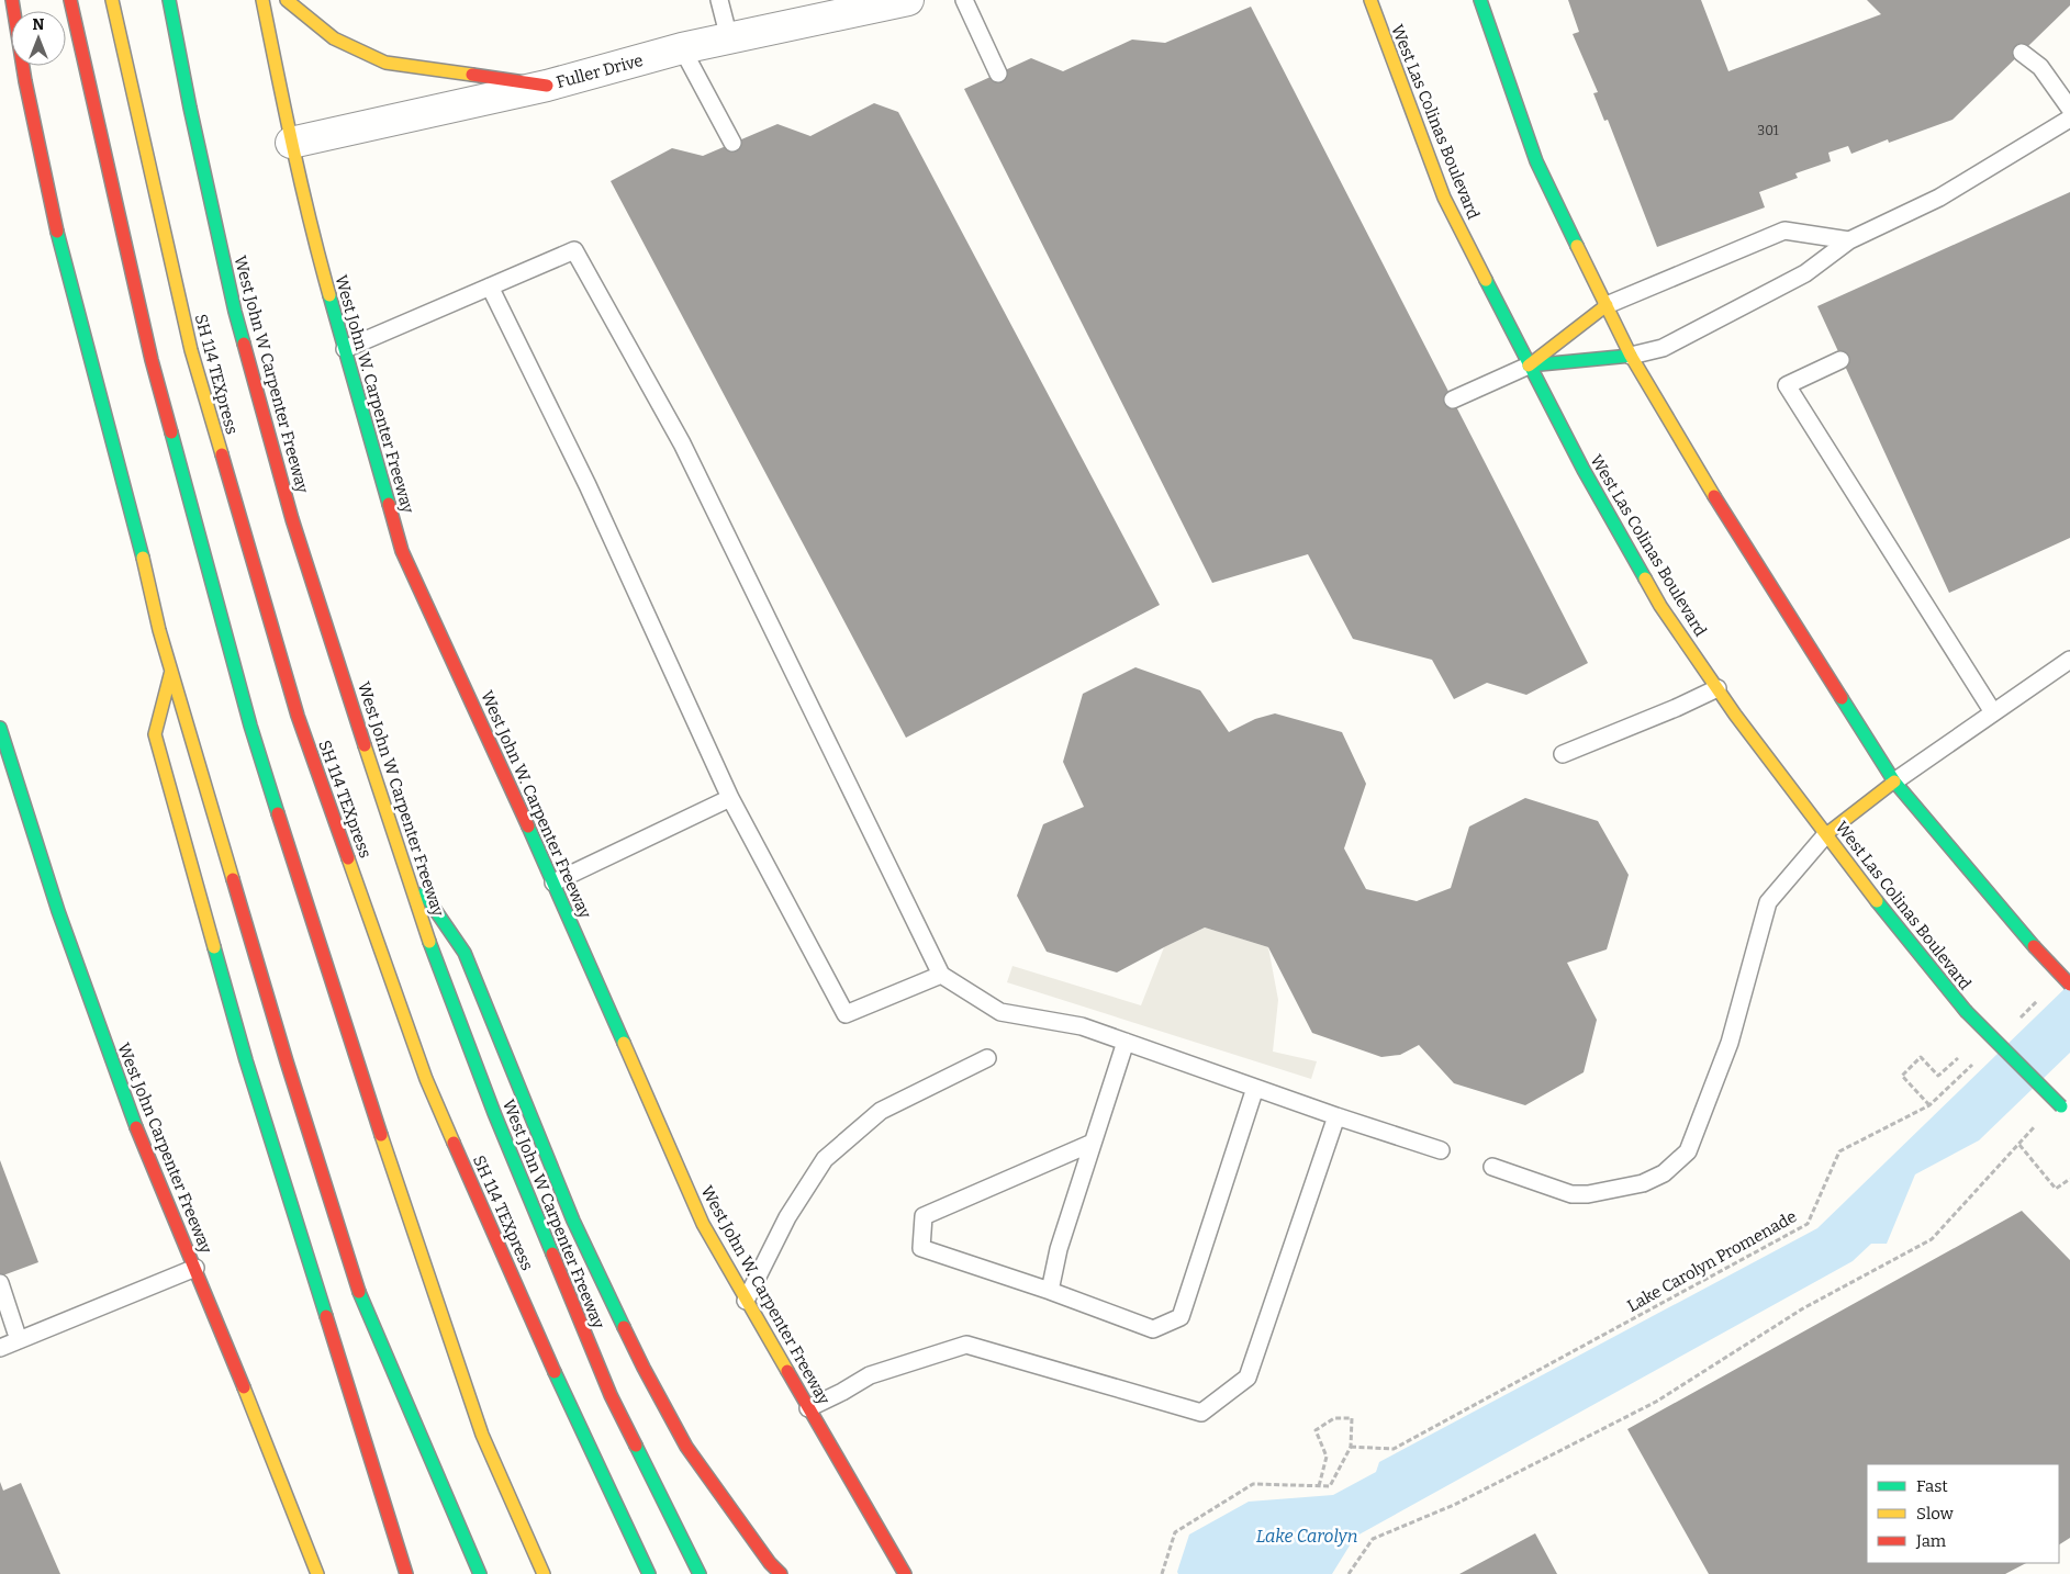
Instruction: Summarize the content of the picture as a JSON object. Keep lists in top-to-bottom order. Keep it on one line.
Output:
{"streets":{"main road":["West Las Colinas Boulevard","SH 114 TEXpress","West John W Carpenter Freeway","West John W. Carpenter Freeway","West John Carpenter Freeway"],"street":["Fuller Drive"],"path":["Lake Carolyn Promenade"]},"crossings":[["Fuller Drive","West John W. Carpenter Freeway"]],"water":["Lake Carolyn"],"house_numbers":["301"],"legend":["Fast","Slow","Jam"],"north":"top"}
